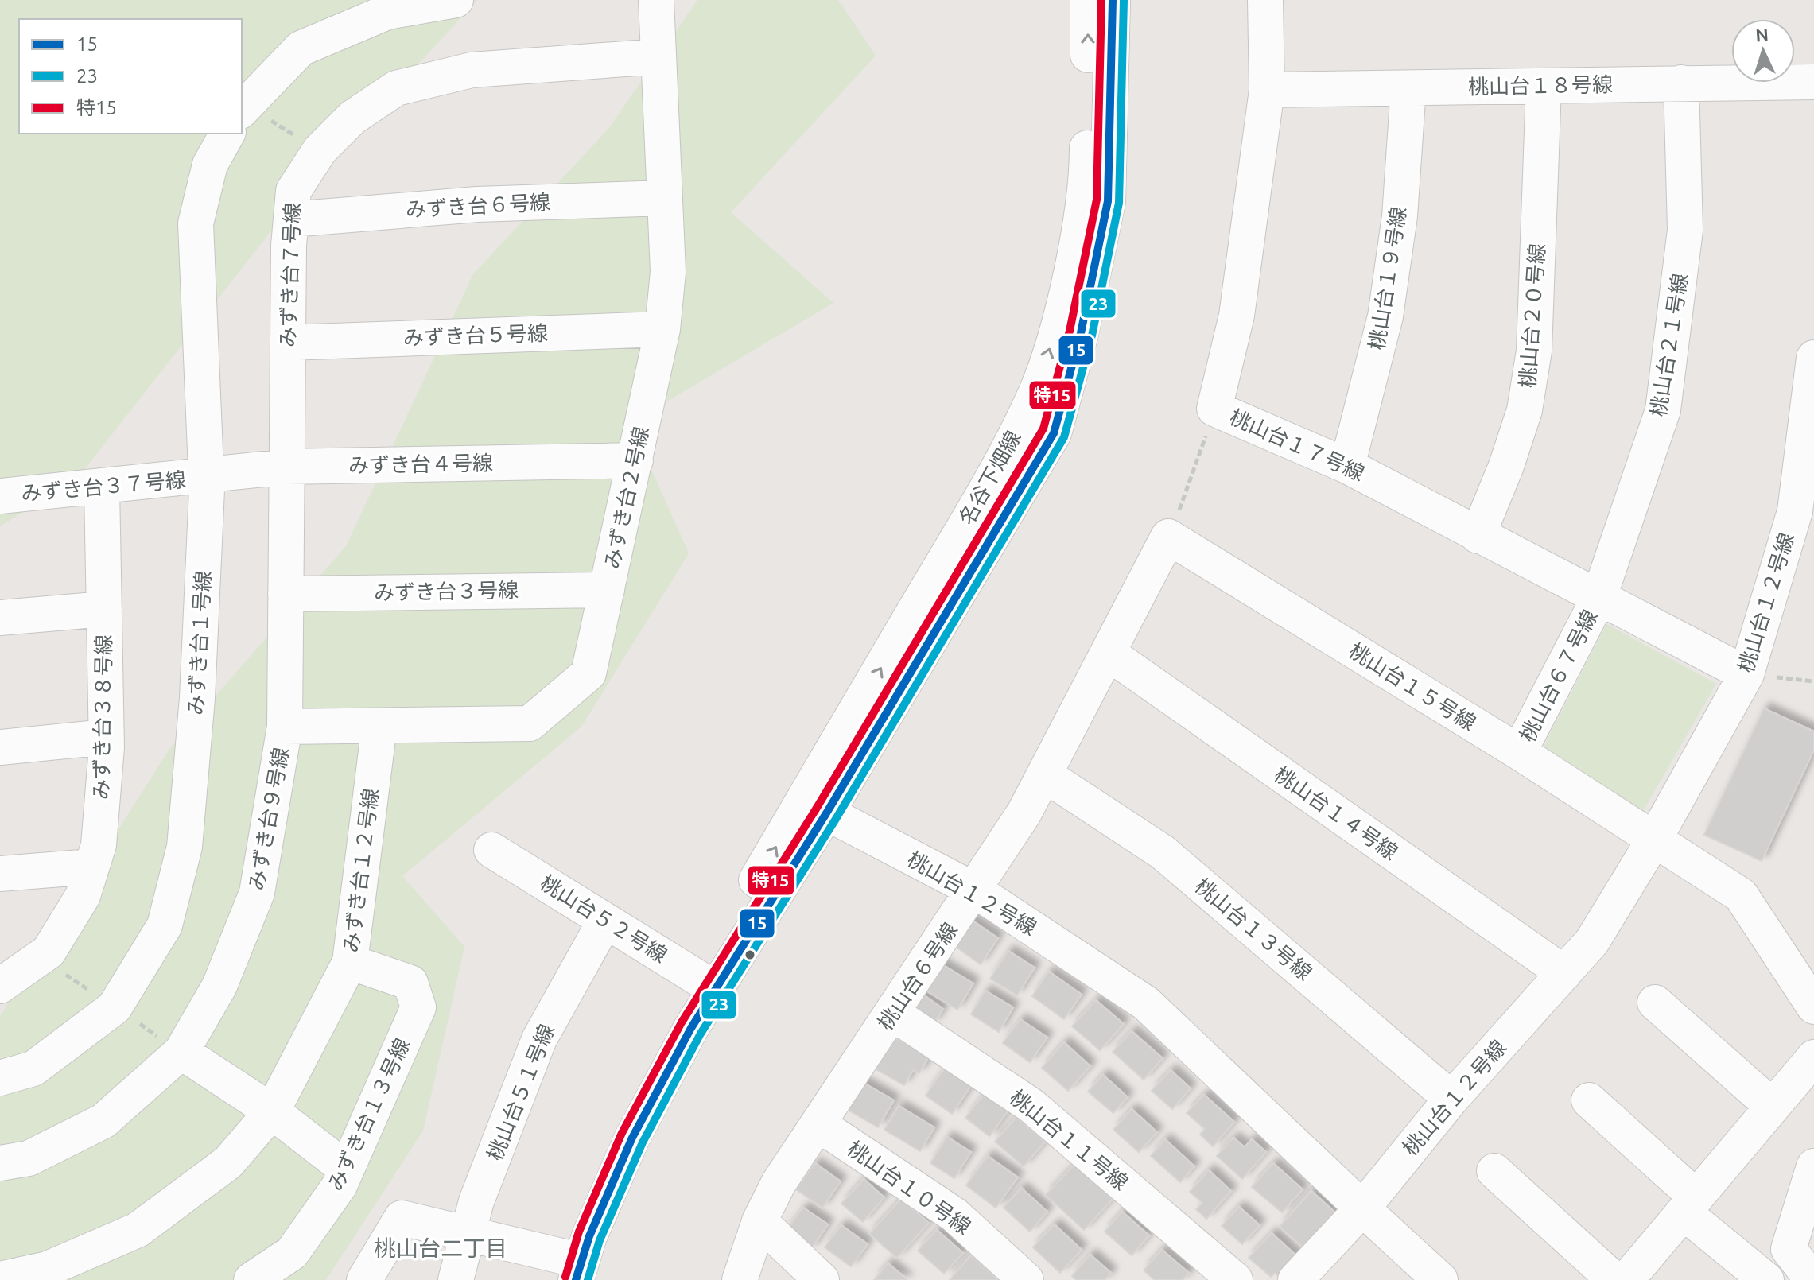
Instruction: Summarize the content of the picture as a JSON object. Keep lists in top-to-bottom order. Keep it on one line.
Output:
{"streets":{"street":["桃山台１８号線","みずき台６号線","みずき台７号線","桃山台１９号線","桃山台２０号線","みずき台５号線","桃山台２１号線","桃山台１７号線","みずき台４号線","名谷下畑線","みずき台３７号線","みずき台２号線","みずき台３号線","桃山台１２号線","みずき台１号線","桃山台６７号線","桃山台１５号線","みずき台３８号線","桃山台１４号線","みずき台９号線","みずき台１２号線","桃山台５２号線","桃山台１３号線","桃山台６号線","桃山台５１号線","みずき台１３号線","桃山台１１号線","桃山台１０号線"]},"crossings":[["桃山台１８号線","桃山台１９号線"],["桃山台１８号線","桃山台２０号線"],["桃山台１８号線","桃山台２１号線"],["桃山台１８号線","桃山台１７号線"],["みずき台６号線","みずき台７号線"],["みずき台６号線","みずき台２号線"],["みずき台７号線","みずき台５号線"],["みずき台７号線","みずき台４号線"],["みずき台７号線","みずき台２号線"],["みずき台７号線","みずき台９号線"],["桃山台１９号線","桃山台１７号線"],["桃山台２０号線","桃山台１７号線"],["みずき台５号線","みずき台２号線"],["桃山台２１号線","桃山台１７号線"],["桃山台２１号線","桃山台６７号線"],["桃山台１７号線","桃山台１２号線"],["桃山台１７号線","桃山台６７号線"],["みずき台４号線","みずき台３７号線"],["みずき台４号線","みずき台２号線"],["みずき台４号線","みずき台１号線"],["みずき台４号線","みずき台９号線"],["名谷下畑線","桃山台１２号線"],["名谷下畑線","桃山台５２号線"],["みずき台３７号線","みずき台１号線"],["みずき台３７号線","みずき台３８号線"],["みずき台２号線","みずき台３号線"],["みずき台２号線","みずき台９号線"],["みずき台２号線","みずき台１２号線"],["みずき台３号線","みずき台９号線"],["桃山台１２号線","桃山台１５号線"],["桃山台１２号線","桃山台１４号線"],["桃山台１２号線","桃山台１３号線"],["桃山台１２号線","桃山台６号線"],["桃山台６７号線","桃山台１５号線"],["桃山台１５号線","桃山台６号線"],["桃山台１４号線","桃山台６号線"],["みずき台１２号線","みずき台１３号線"],["桃山台５２号線","桃山台５１号線"],["桃山台１３号線","桃山台６号線"],["桃山台６号線","桃山台１１号線"],["桃山台６号線","桃山台１０号線"]],"districts":["桃山台二丁目"],"lines":["transit line 15","transit line 23","transit line 特15"],"legend":["15","23","特15"],"north":"top"}
